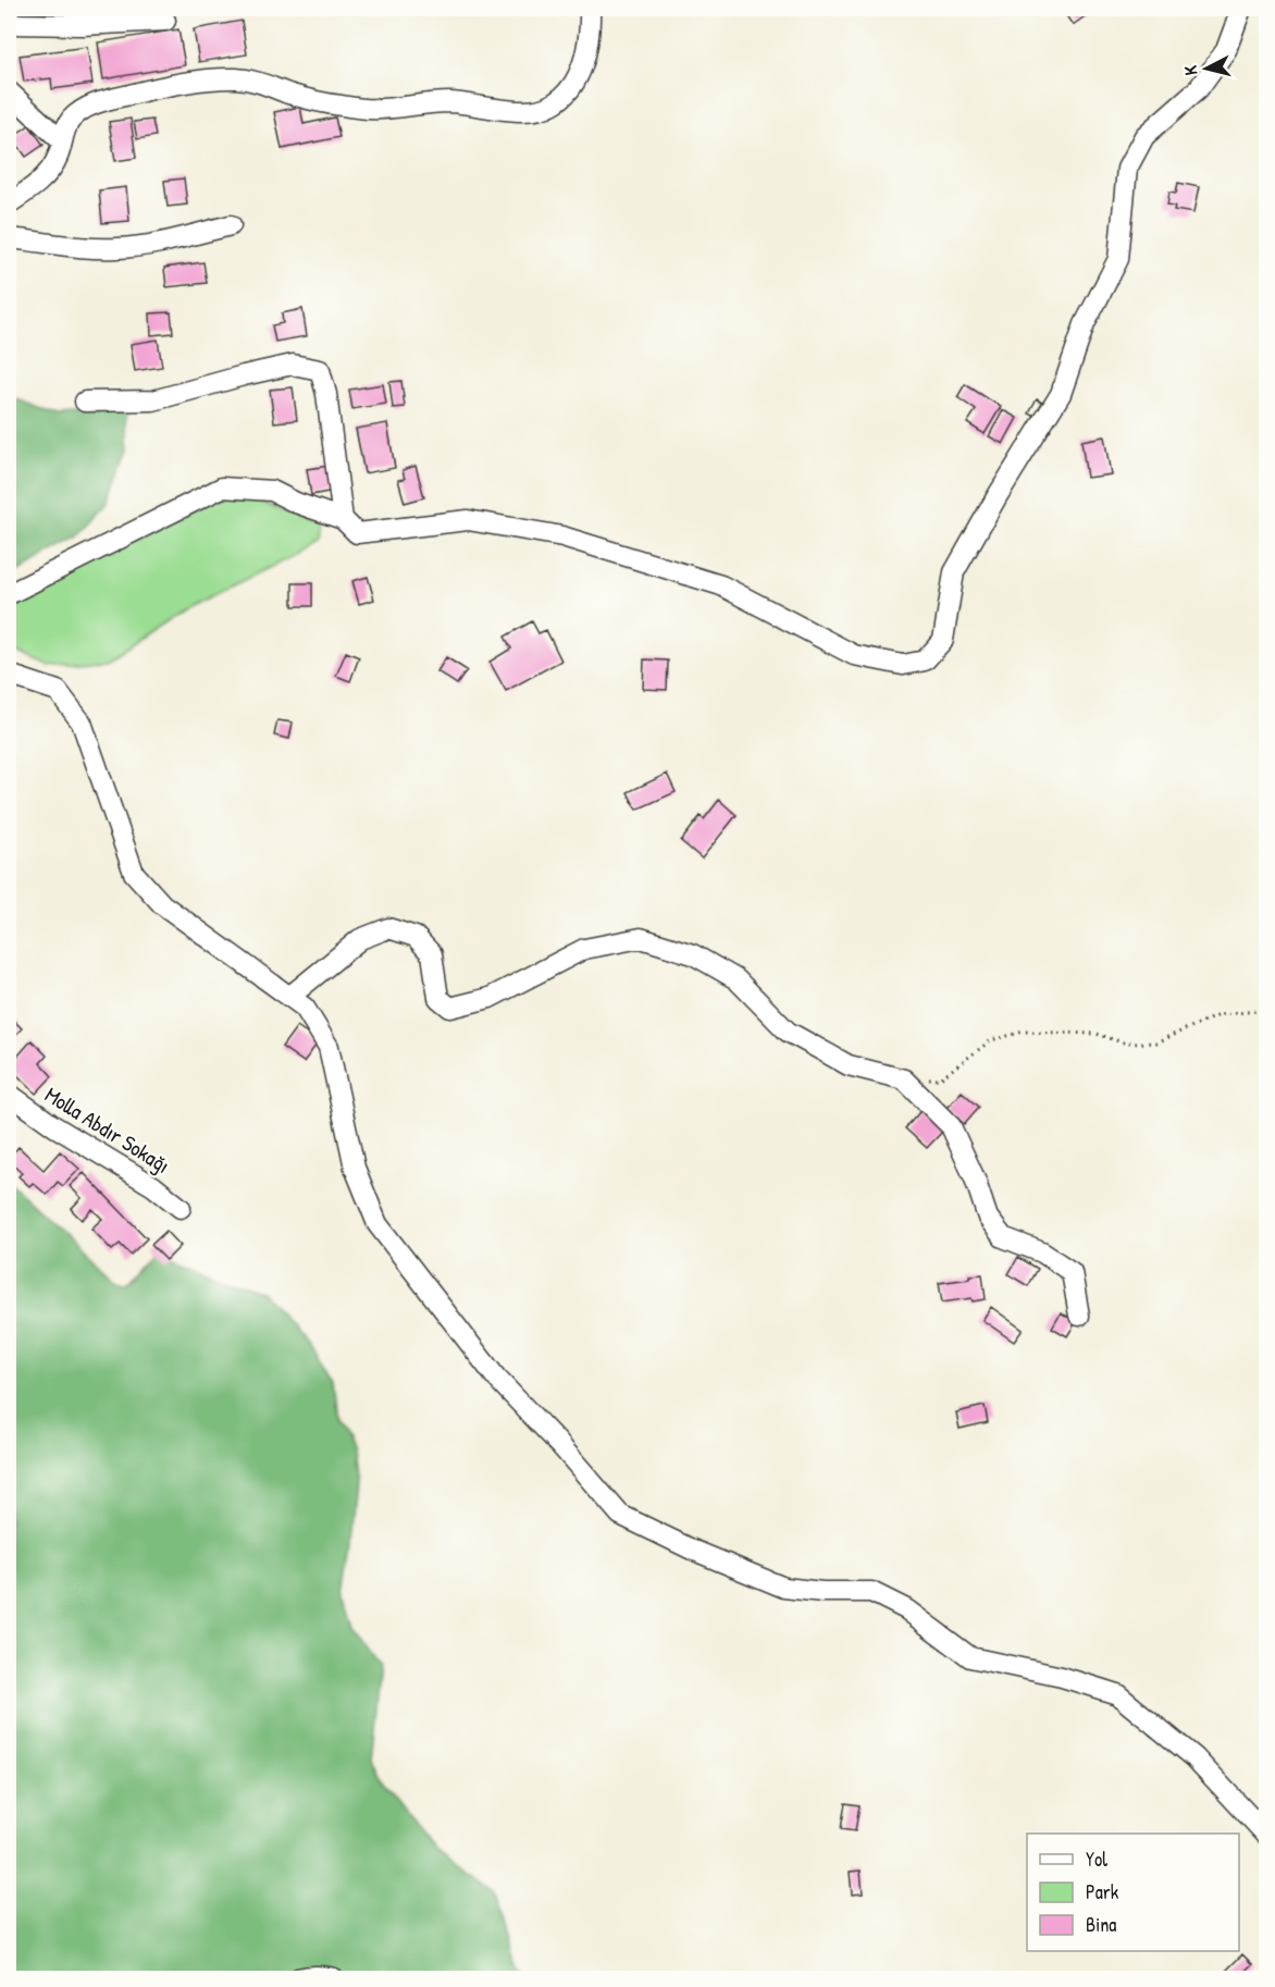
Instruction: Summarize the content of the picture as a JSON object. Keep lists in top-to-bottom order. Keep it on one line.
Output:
{"streets":{"street":["Molla Abdır Sokağı"]},"legend":["Yol","Park","Bina"],"north":"left"}
